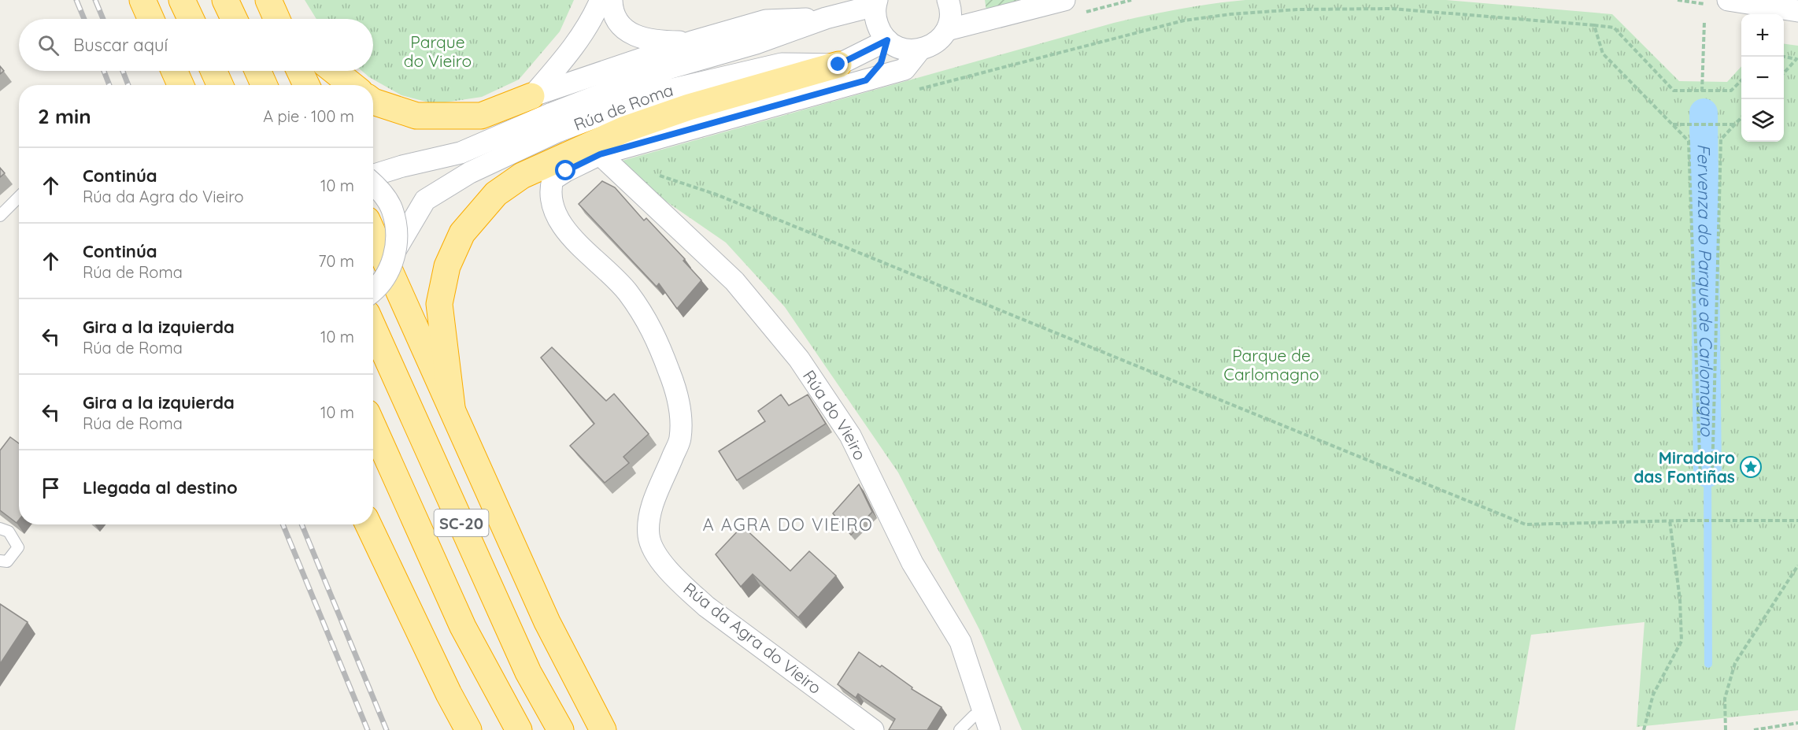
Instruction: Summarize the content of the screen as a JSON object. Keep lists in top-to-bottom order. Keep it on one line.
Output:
{"streets":{"highway":["SC-20"],"street":["Rúa de Roma","Rúa do Vieiro","Rúa da Agra do Vieiro"]},"crossings":[["Rúa do Vieiro","Rúa da Agra do Vieiro"]],"districts":["A AGRA DO VIEIRO"],"water":["Fervenza do Parque de Carlomagno"],"parks":["Parque do Vieiro","Parque de Carlomagno"],"places":{"place":["Miradoiro das Fontiñas"]},"page":{"map_buttons":["+","−"],"search":"Buscar aquí","heading":["2 min","A pie · 100 m"],"list":[["Continúa","Rúa da Agra do Vieiro","10 m"],["Continúa","Rúa de Roma","70 m"],["Gira a la izquierda","Rúa de Roma","10 m"],["Gira a la izquierda","Rúa de Roma","10 m"],"Llegada al destino"]}}
